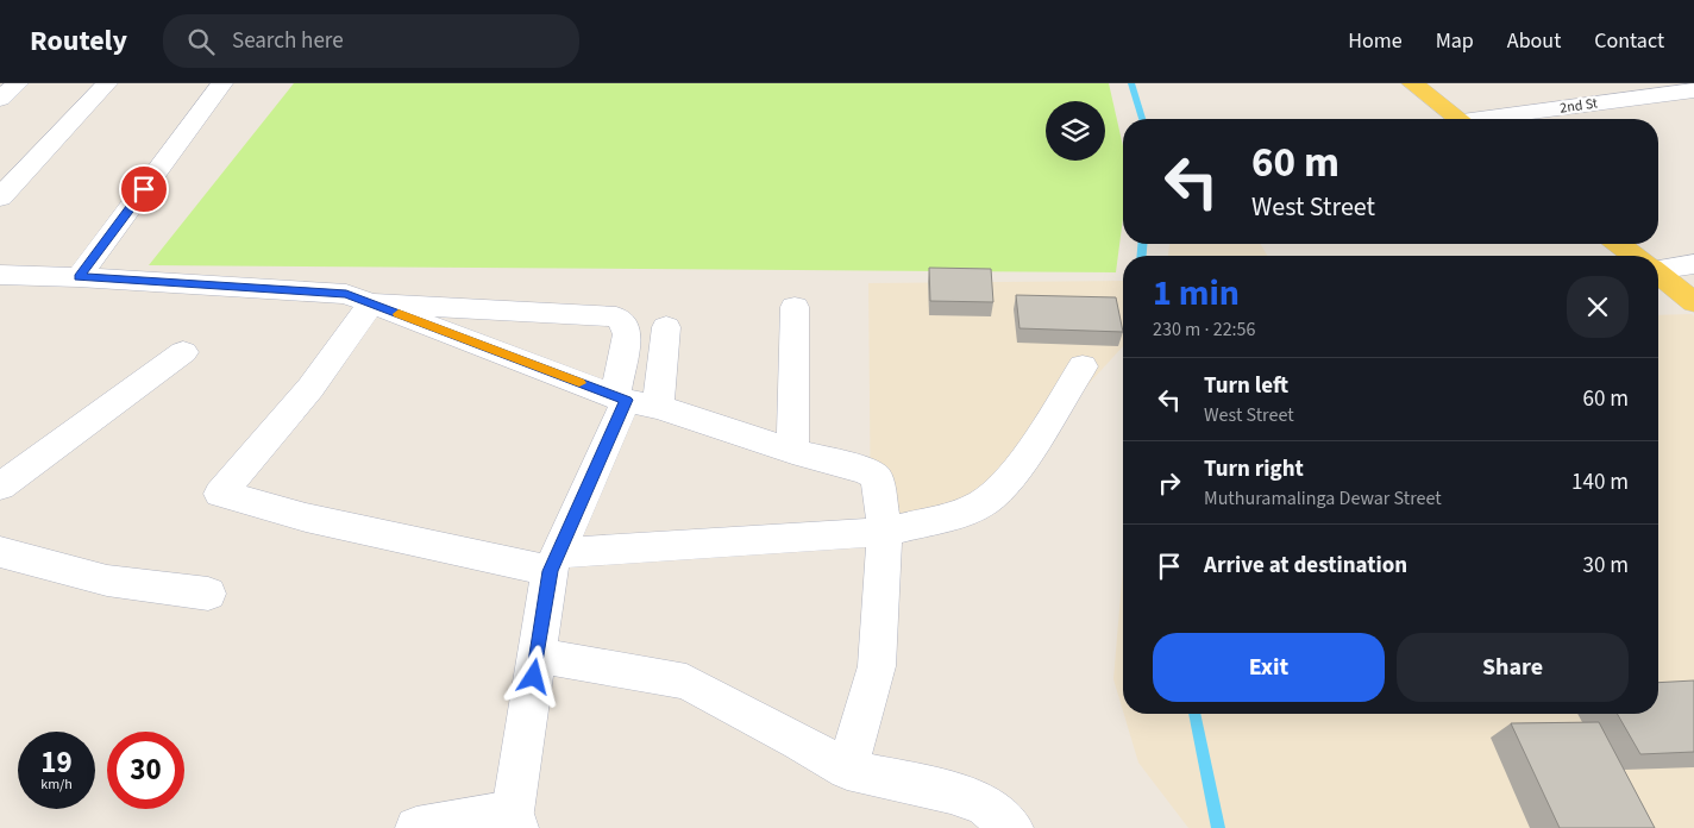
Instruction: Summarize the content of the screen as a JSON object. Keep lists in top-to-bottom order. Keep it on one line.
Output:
{"streets":{"street":["2nd St"]},"page":{"header":"Routely","search":"Search here","nav":["Home","Map","About","Contact"],"turn":["60 m","West Street"],"heading":["1 min","230 m · 22:56"],"list":[{"name":"Turn left","note":"West Street","value":"60 m"},{"name":"Turn right","note":"Muthuramalinga Dewar Street","value":"140 m"},{"name":"Arrive at destination","value":"30 m"}],"buttons":["Exit","Share"],"speed":"19 km/h","limit":"30"}}
